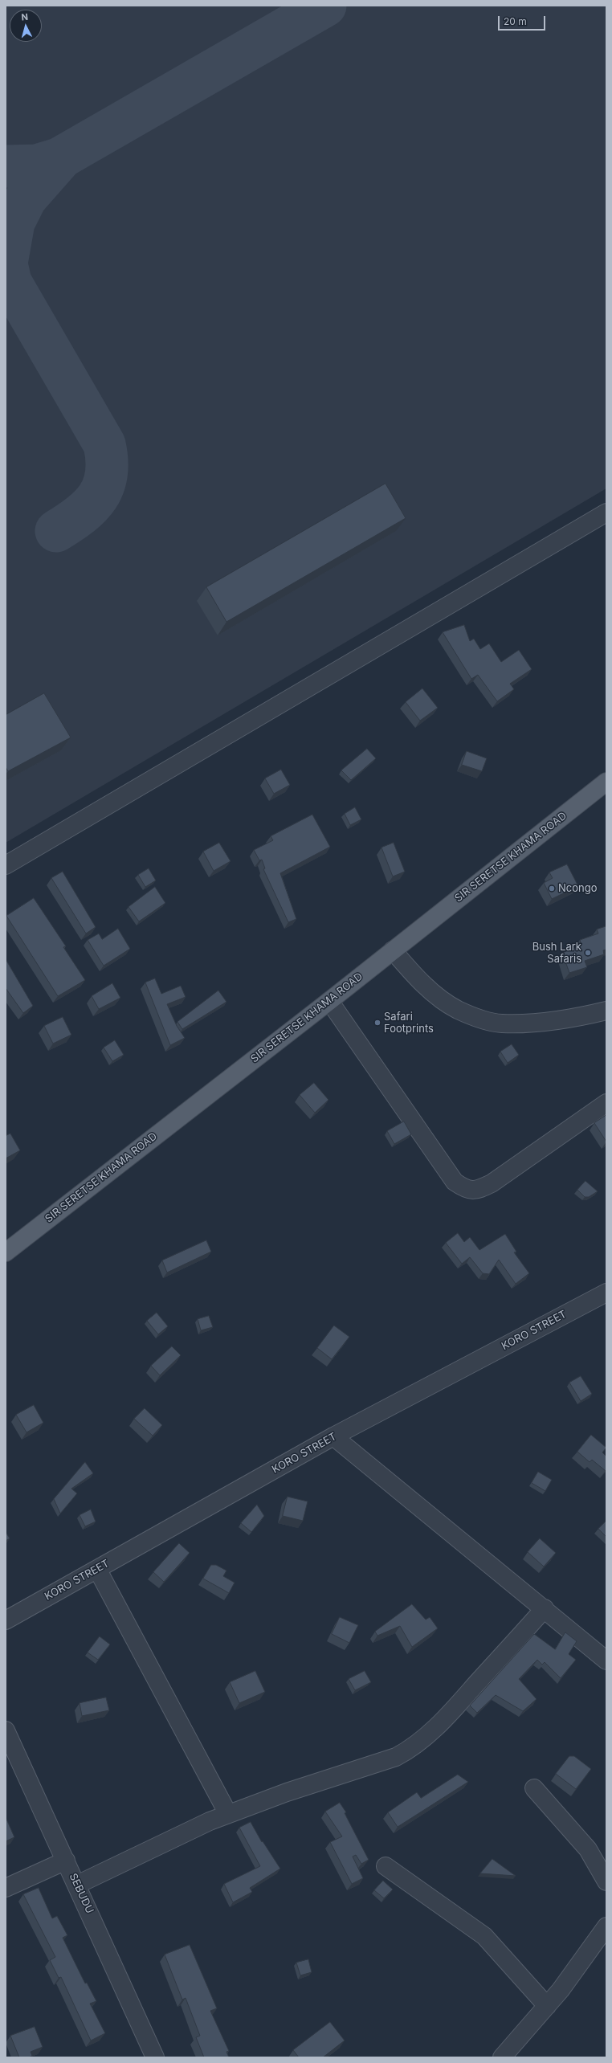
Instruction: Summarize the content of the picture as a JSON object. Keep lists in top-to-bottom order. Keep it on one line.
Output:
{"streets":{"main road":["SIR SERETSE KHAMA ROAD"],"street":["KORO STREET","SEBUDU"]},"places":["Ncongo","Bush Lark Safaris","Safari Footprints"],"scale_bar":"20 m","north":"top"}
